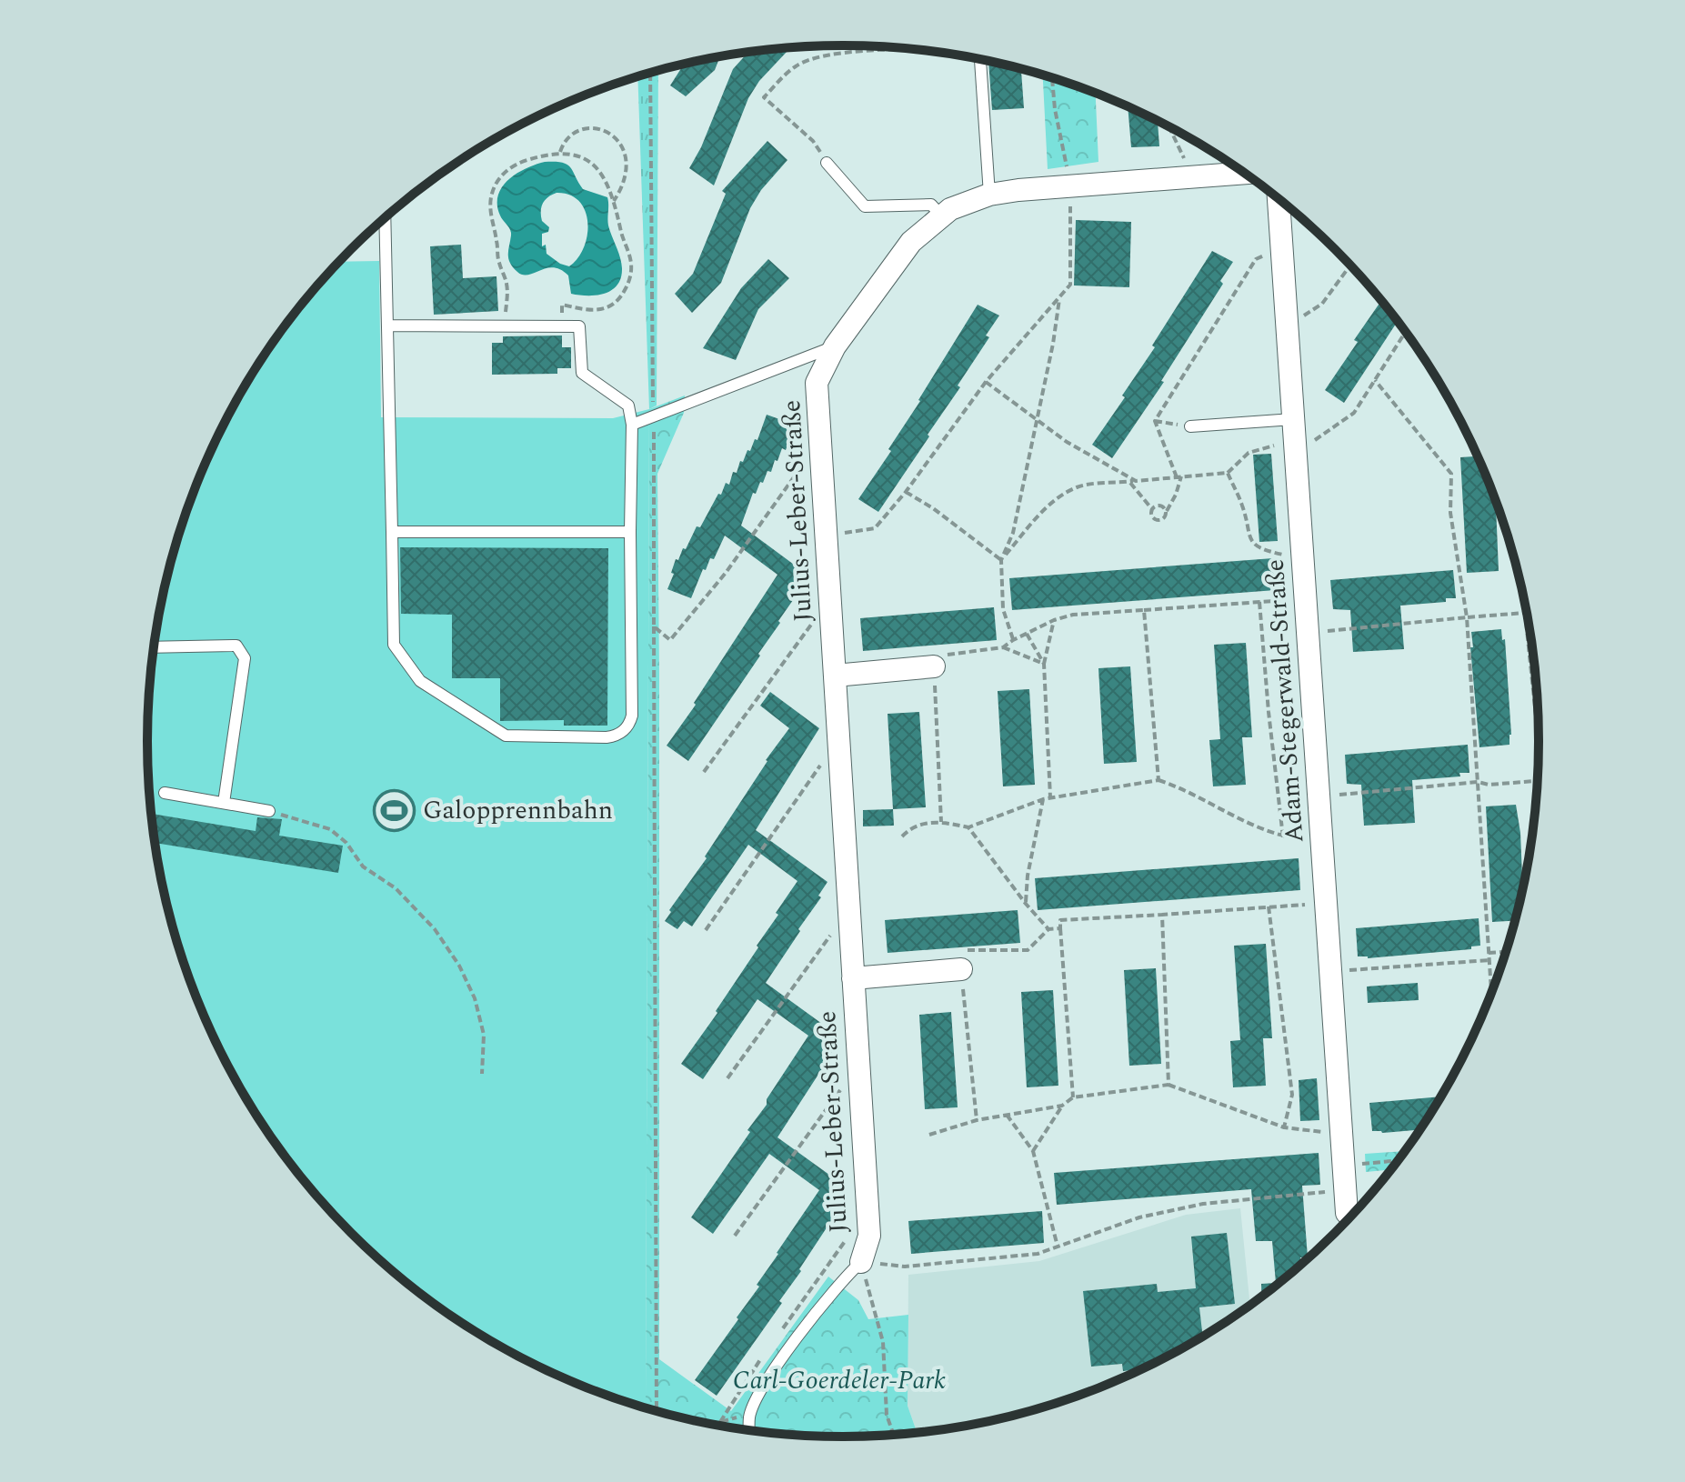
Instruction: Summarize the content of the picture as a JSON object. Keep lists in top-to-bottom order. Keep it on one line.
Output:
{"streets":{"street":["Julius-Leber-Straße","Adam-Stegerwald-Straße"]},"parks":["Carl-Goerdeler-Park"],"places":{"sports":["Galopprennbahn"]}}
